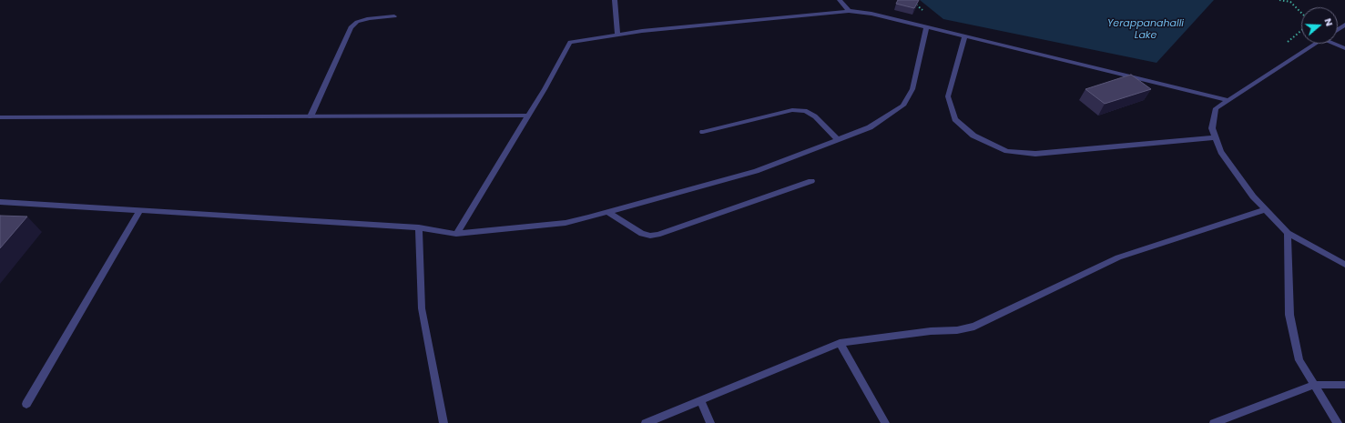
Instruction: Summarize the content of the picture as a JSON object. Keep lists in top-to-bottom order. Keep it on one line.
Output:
{"water":["Yerappanahalli Lake"],"north":"right"}
